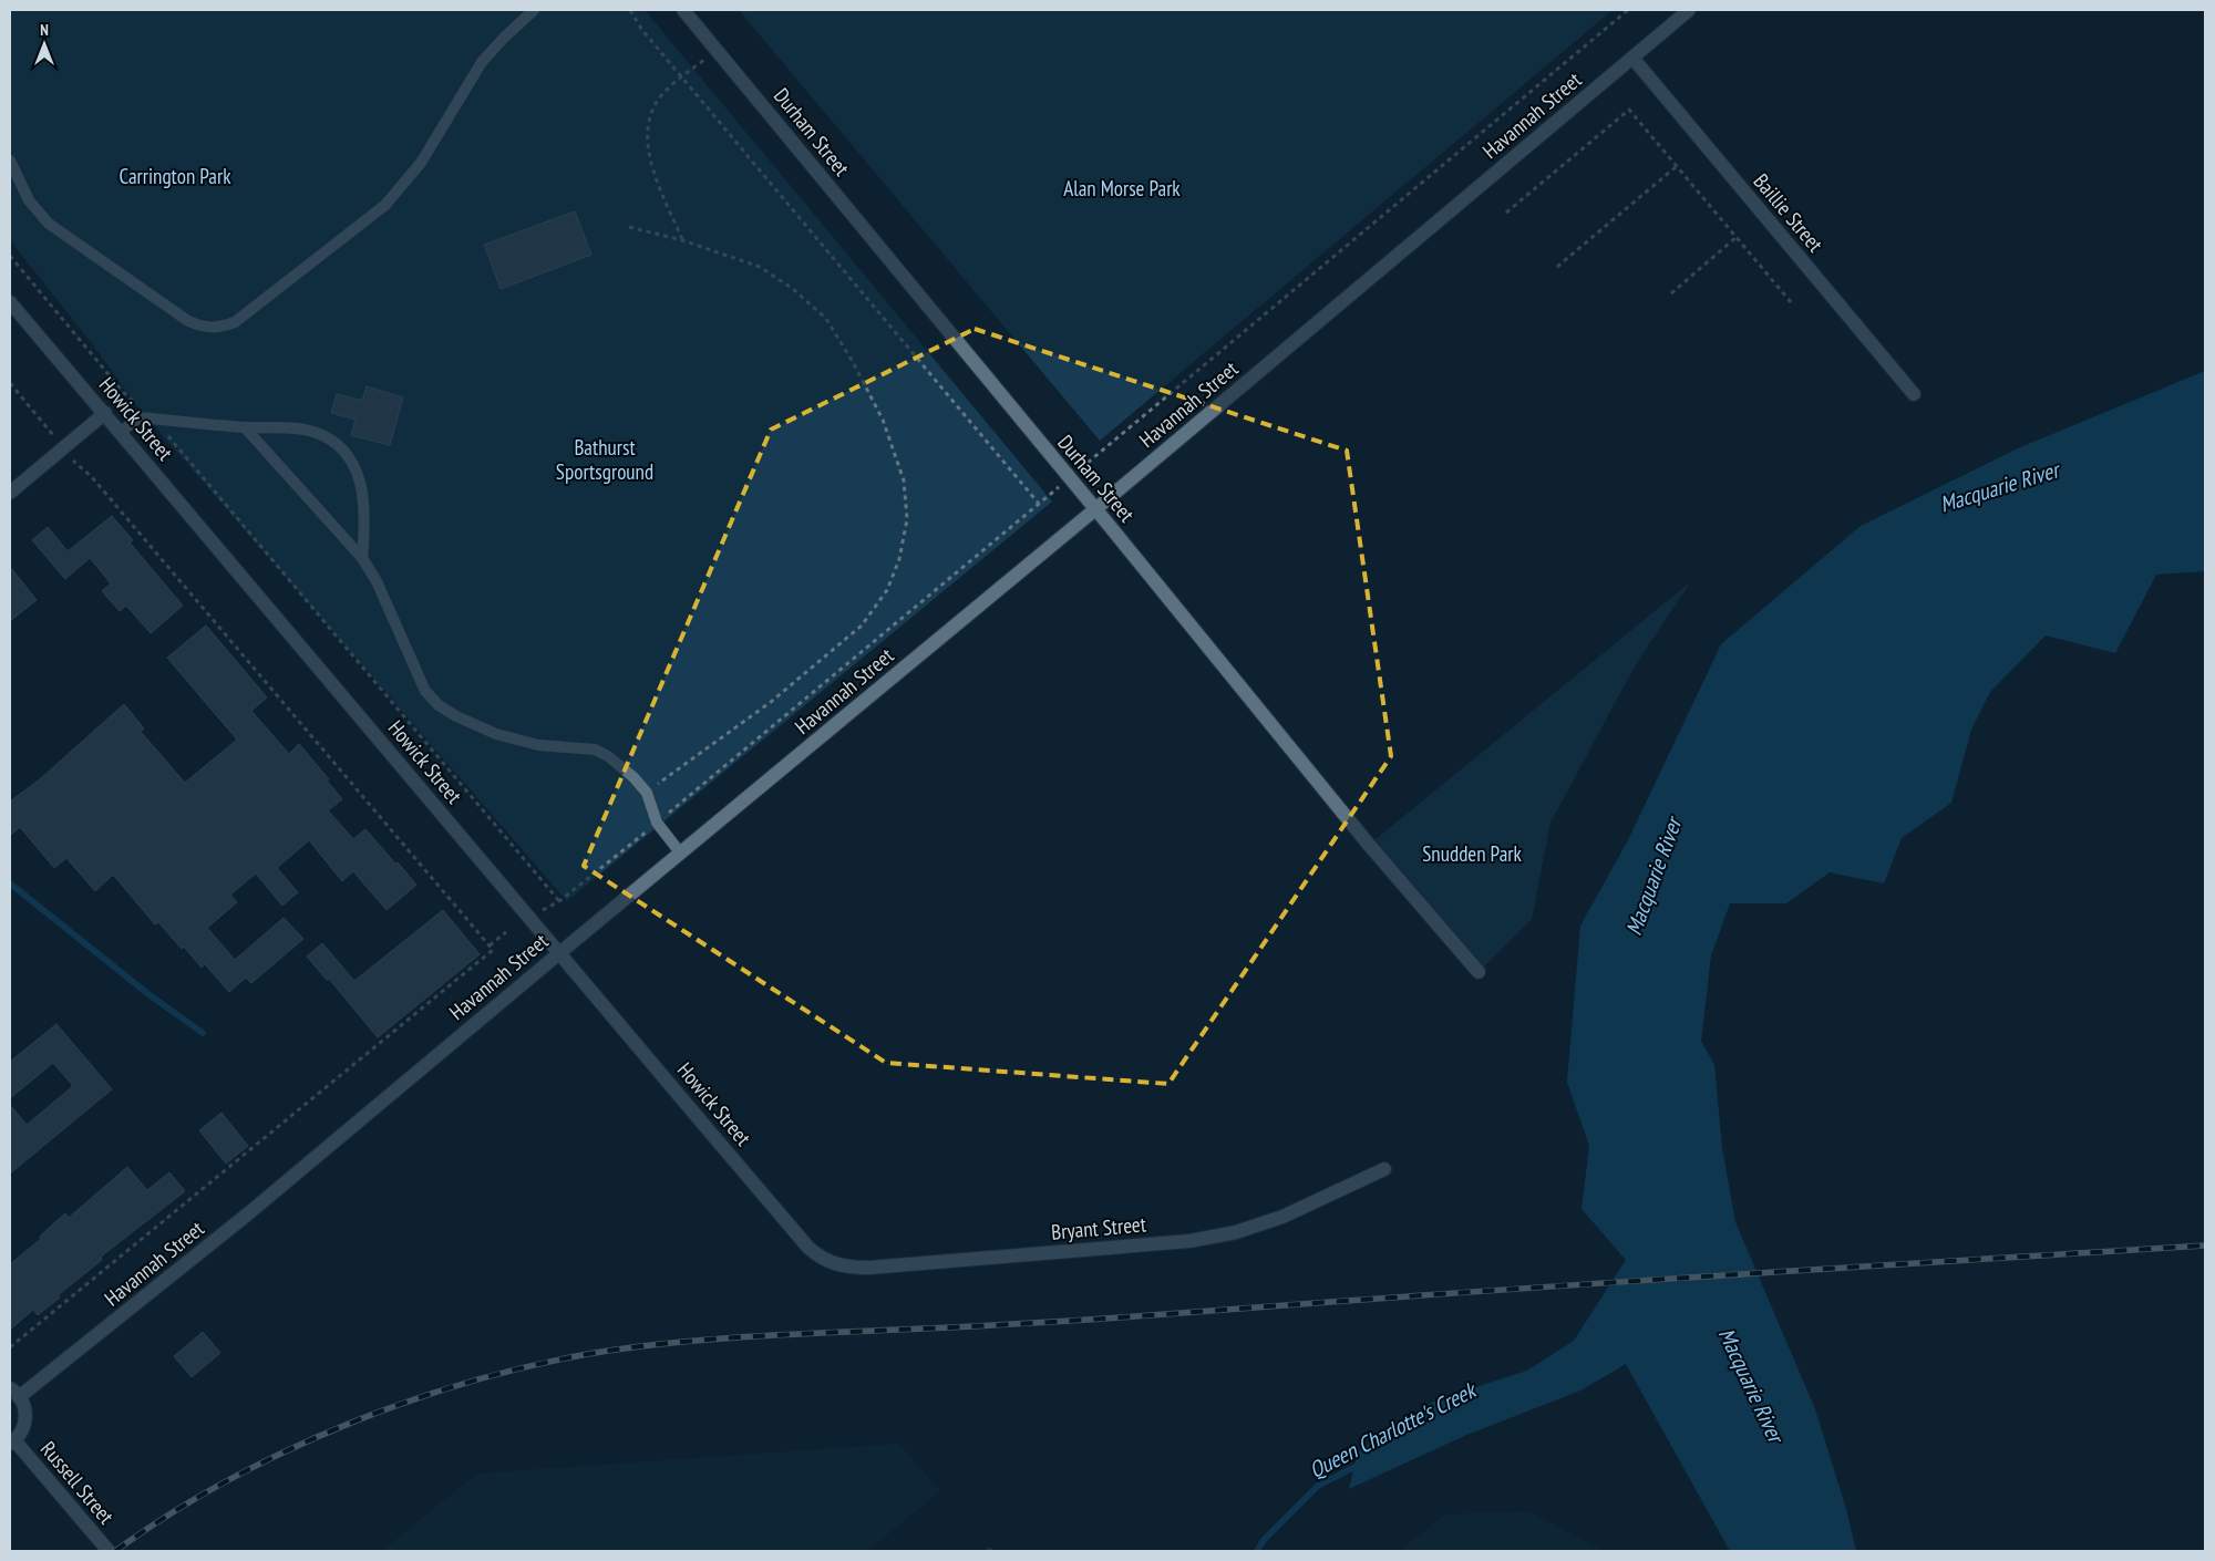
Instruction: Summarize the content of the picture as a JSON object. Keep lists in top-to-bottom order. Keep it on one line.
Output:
{"streets":{"street":["Havannah Street","Durham Street","Baillie Street","Howick Street","Bryant Street","Russell Street"]},"crossings":[["Havannah Street","Durham Street"],["Havannah Street","Baillie Street"],["Havannah Street","Howick Street"],["Howick Street","Bryant Street"]],"water":["Macquarie River","Queen Charlotte's Creek"],"parks":["Carrington Park","Alan Morse Park","Bathurst Sportsground","Snudden Park"],"north":"top"}
